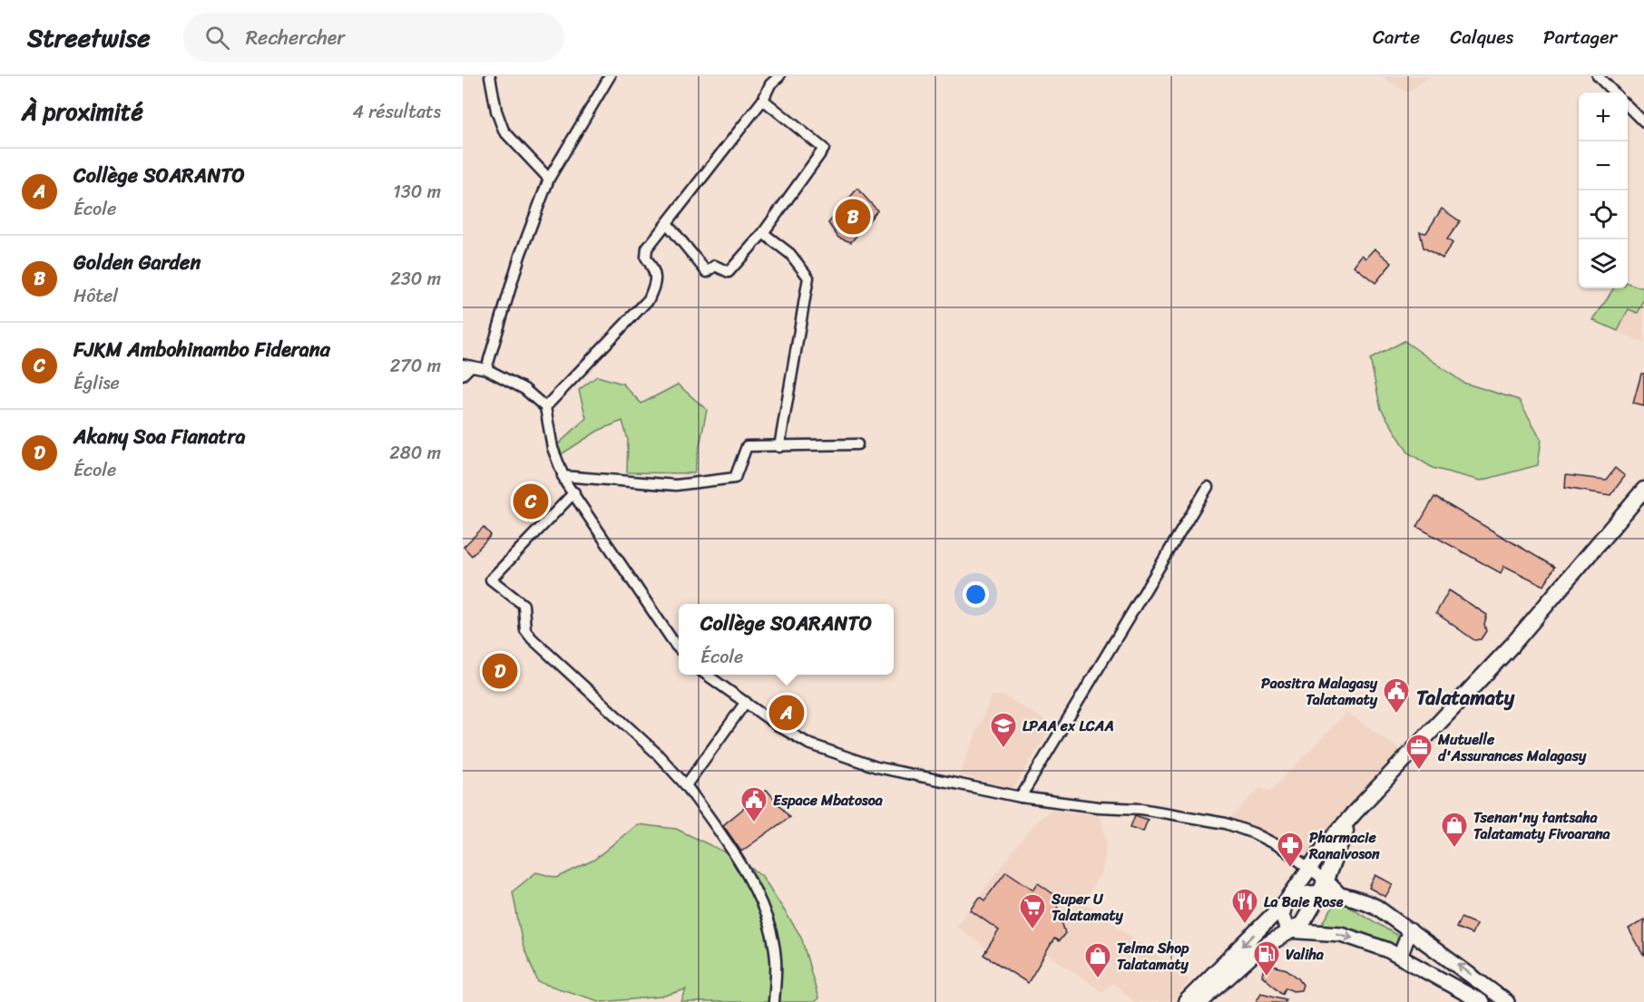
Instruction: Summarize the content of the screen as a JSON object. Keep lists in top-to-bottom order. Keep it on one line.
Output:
{"districts":["Talatamaty"],"places":{"public building":["Paositra Malagasy Talatamaty","Espace Mbatosoa"],"school or university":["LPAA ex LCAA"],"office":["Mutuelle d'Assurances Malagasy"],"shop":["Tsenan'ny tantsaha Talatamaty Fivoarana","Telma Shop Talatamaty"],"pharmacy":["Pharmacie Ranaivoson"],"restaurant":["La Baie Rose"],"supermarket":["Super U Talatamaty"],"fuel station":["Valiha"]},"page":{"header":"Streetwise","search":"Rechercher","nav":["Carte","Calques","Partager"],"heading":["À proximité","4 résultats"],"map_buttons":["+","−"],"list":[{"mark":"A","name":"Collège SOARANTO","note":"École","value":"130 m"},{"mark":"B","name":"Golden Garden","note":"Hôtel","value":"230 m"},{"mark":"C","name":"FJKM Ambohinambo Fiderana","note":"Église","value":"270 m"},{"mark":"D","name":"Akany Soa Fianatra","note":"École","value":"280 m"}],"pins":["B","C","D","A"],"popup":["Collège SOARANTO","École"]}}
